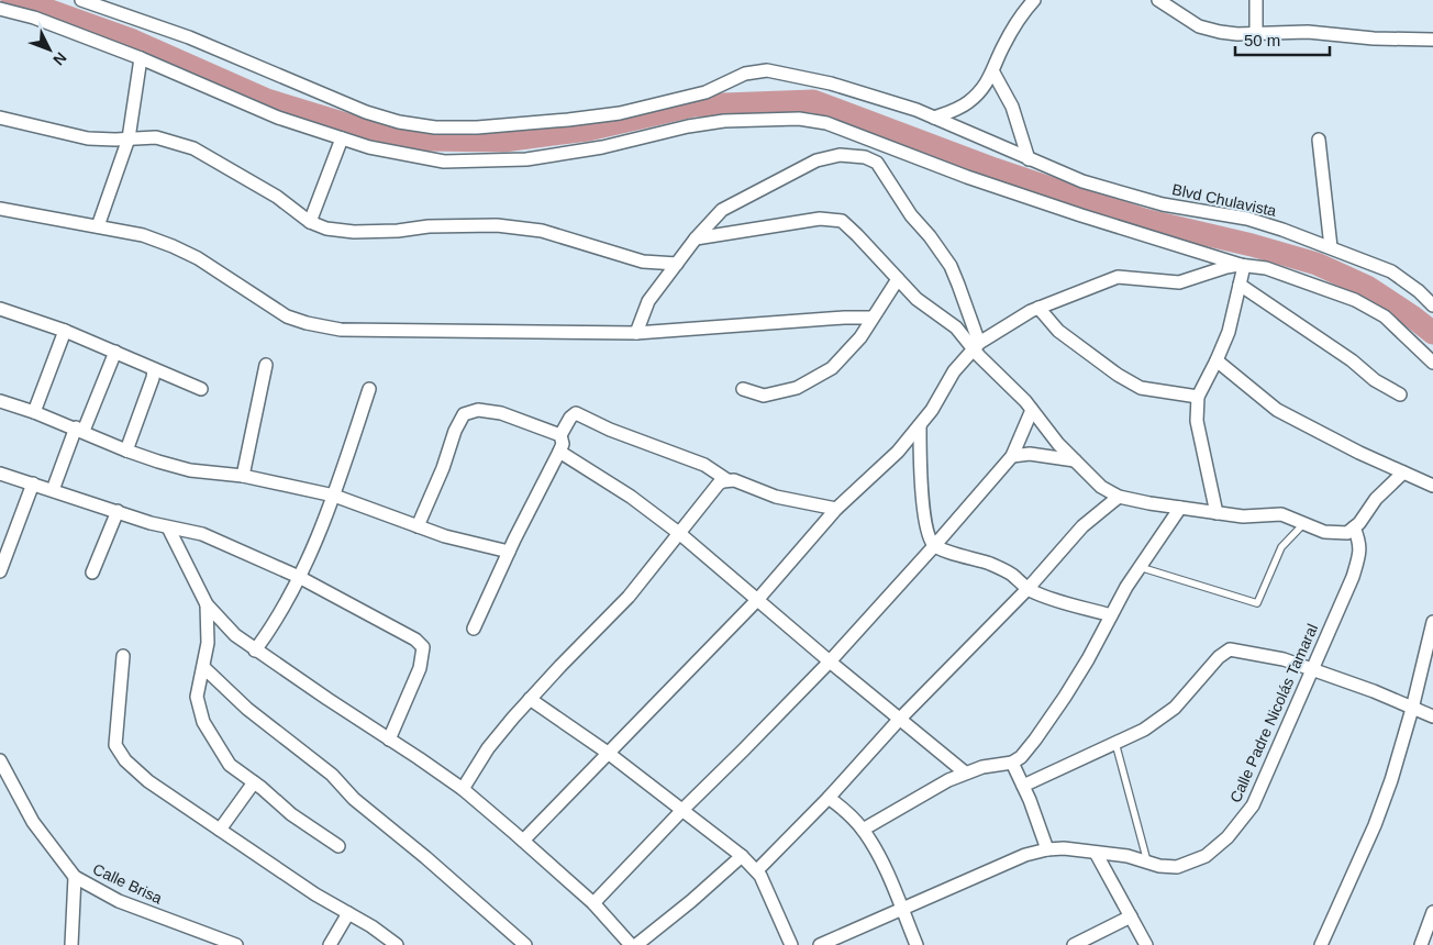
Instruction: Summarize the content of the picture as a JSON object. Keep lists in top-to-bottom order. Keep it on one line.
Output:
{"streets":{"street":["Blvd Chulavista","Calle Padre Nicolás Tamaral","Calle Brisa"]},"scale_bar":"50 m","north":"bottom right"}
